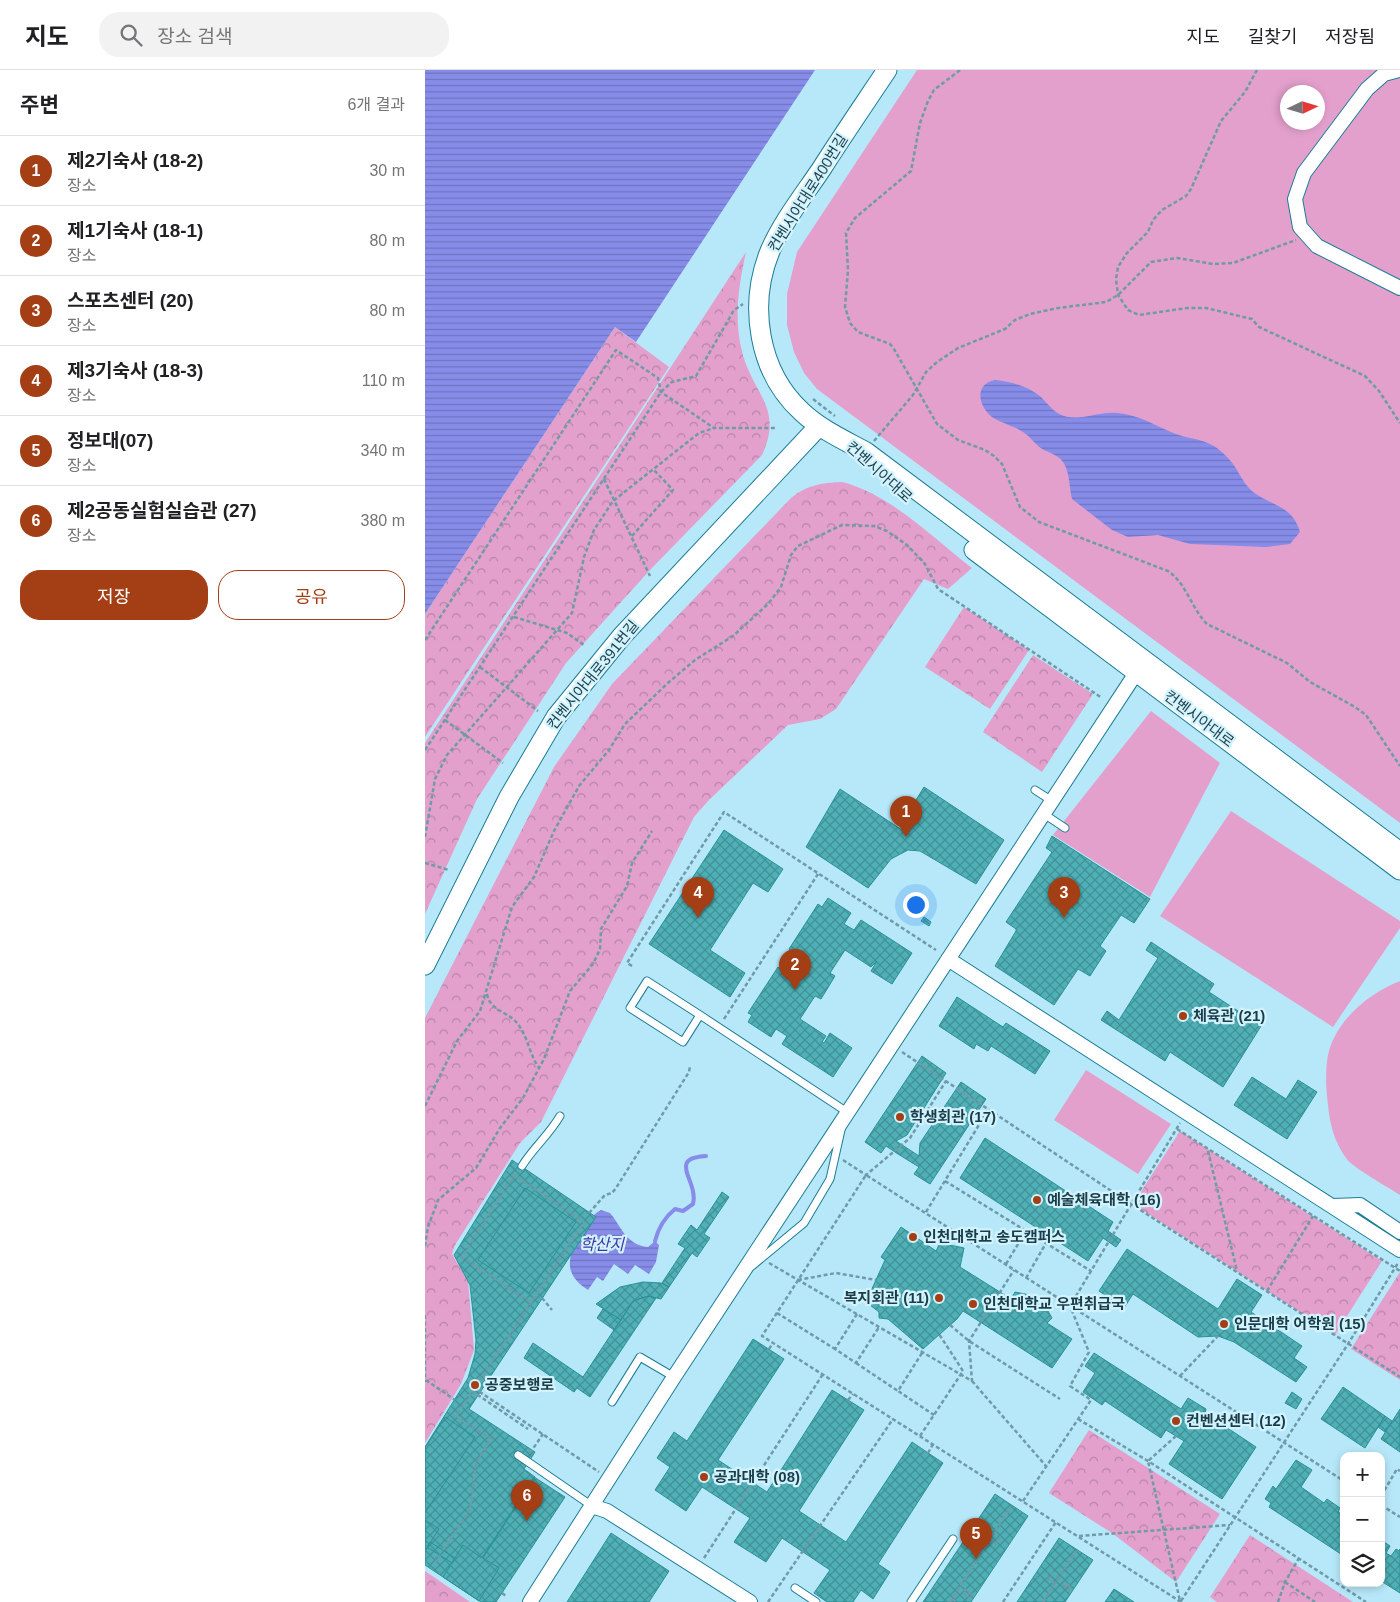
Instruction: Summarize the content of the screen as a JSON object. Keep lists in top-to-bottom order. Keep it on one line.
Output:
{"streets":{"main road":["컨벤시아대로400번길","컨벤시아대로","컨벤시아대로391번길"]},"crossings":[["컨벤시아대로400번길","컨벤시아대로"],["컨벤시아대로400번길","컨벤시아대로391번길"]],"water":["학산지"],"places":["체육관 (21)","학생회관 (17)","예술체육대학 (16)","인천대학교 송도캠퍼스","복지회관 (11)","인천대학교 우편취급국","인문대학 어학원 (15)","공중보행로","컨벤션센터 (12)","공과대학 (08)"],"north":"right","page":{"header":"지도","search":"장소 검색","nav":["지도","길찾기","저장됨"],"heading":["주변","6개 결과"],"list":[{"mark":"1","name":"제2기숙사 (18-2)","note":"장소","value":"30 m"},{"mark":"2","name":"제1기숙사 (18-1)","note":"장소","value":"80 m"},{"mark":"3","name":"스포츠센터 (20)","note":"장소","value":"80 m"},{"mark":"4","name":"제3기숙사 (18-3)","note":"장소","value":"110 m"},{"mark":"5","name":"정보대(07)","note":"장소","value":"340 m"},{"mark":"6","name":"제2공동실험실습관 (27)","note":"장소","value":"380 m"}],"buttons":["저장","공유"],"pins":["1","3","4","2","6","5"],"map_buttons":["+","−"]}}
